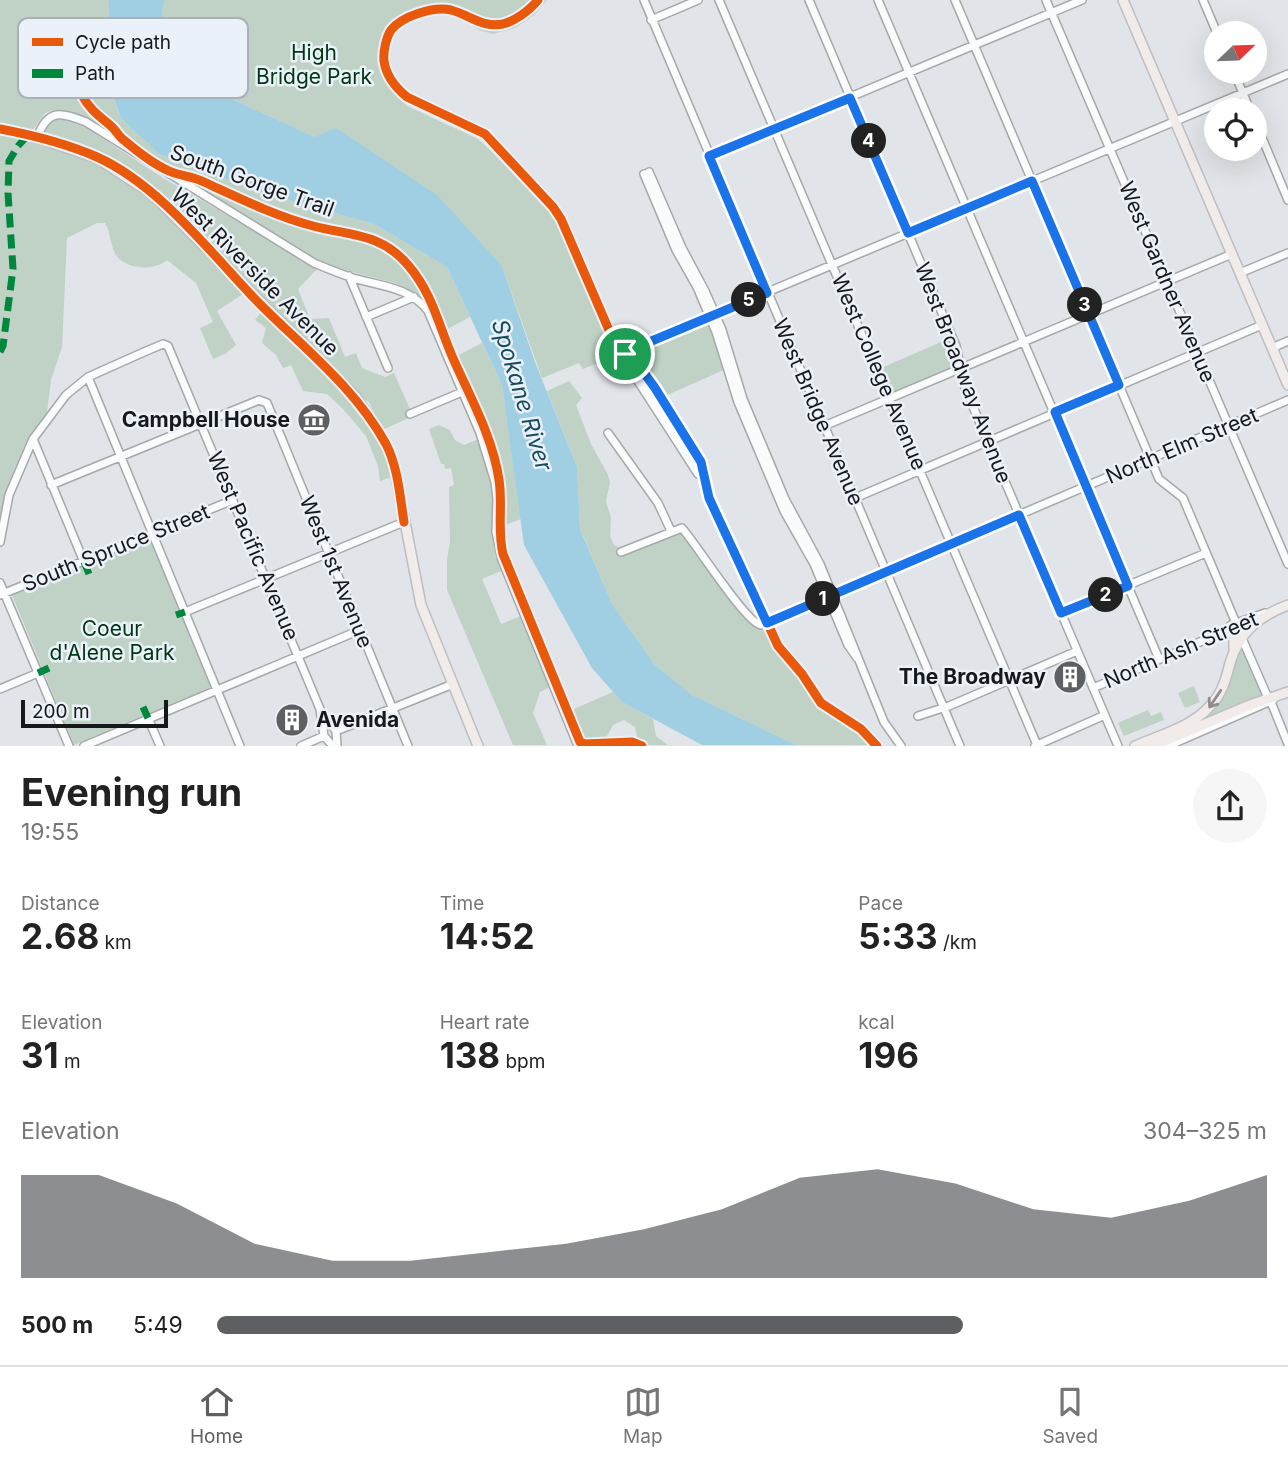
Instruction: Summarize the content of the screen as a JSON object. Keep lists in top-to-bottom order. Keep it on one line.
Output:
{"streets":{"main road":["West Riverside Avenue","North Ash Street"],"street":["West Gardner Avenue","West College Avenue","West Broadway Avenue","West Bridge Avenue","North Elm Street","West Pacific Avenue","South Spruce Street","West 1st Avenue"],"cycle path":["South Gorge Trail"]},"crossings":[["West Gardner Avenue","North Elm Street"],["West College Avenue","North Elm Street"],["West College Avenue","North Ash Street"],["West Broadway Avenue","North Elm Street"],["West Broadway Avenue","North Ash Street"],["West Bridge Avenue","North Elm Street"],["West Pacific Avenue","South Spruce Street"],["West Pacific Avenue","West 1st Avenue"]],"water":["Spokane River"],"parks":["High Bridge Park","Coeur d'Alene Park"],"places":{"museum":["Campbell House"],"building":["The Broadway","Avenida"]},"legend":["Cycle path","Path"],"scale_bar":"200 m","north":"top right","page":{"pins":["4","5","3","2","1"],"scale":"200 m","heading":["Evening run","19:55"],"stats":[["Distance","2.68 km"],["Time","14:52"],["Pace","5:33 /km"],["Elevation","31 m"],["Heart rate","138 bpm"],["kcal","196"]],"chart":["Elevation","304–325 m"],"list":[{"name":"500 m","note":"5:49"}],"tabs":["Home","Map","Saved"]}}
